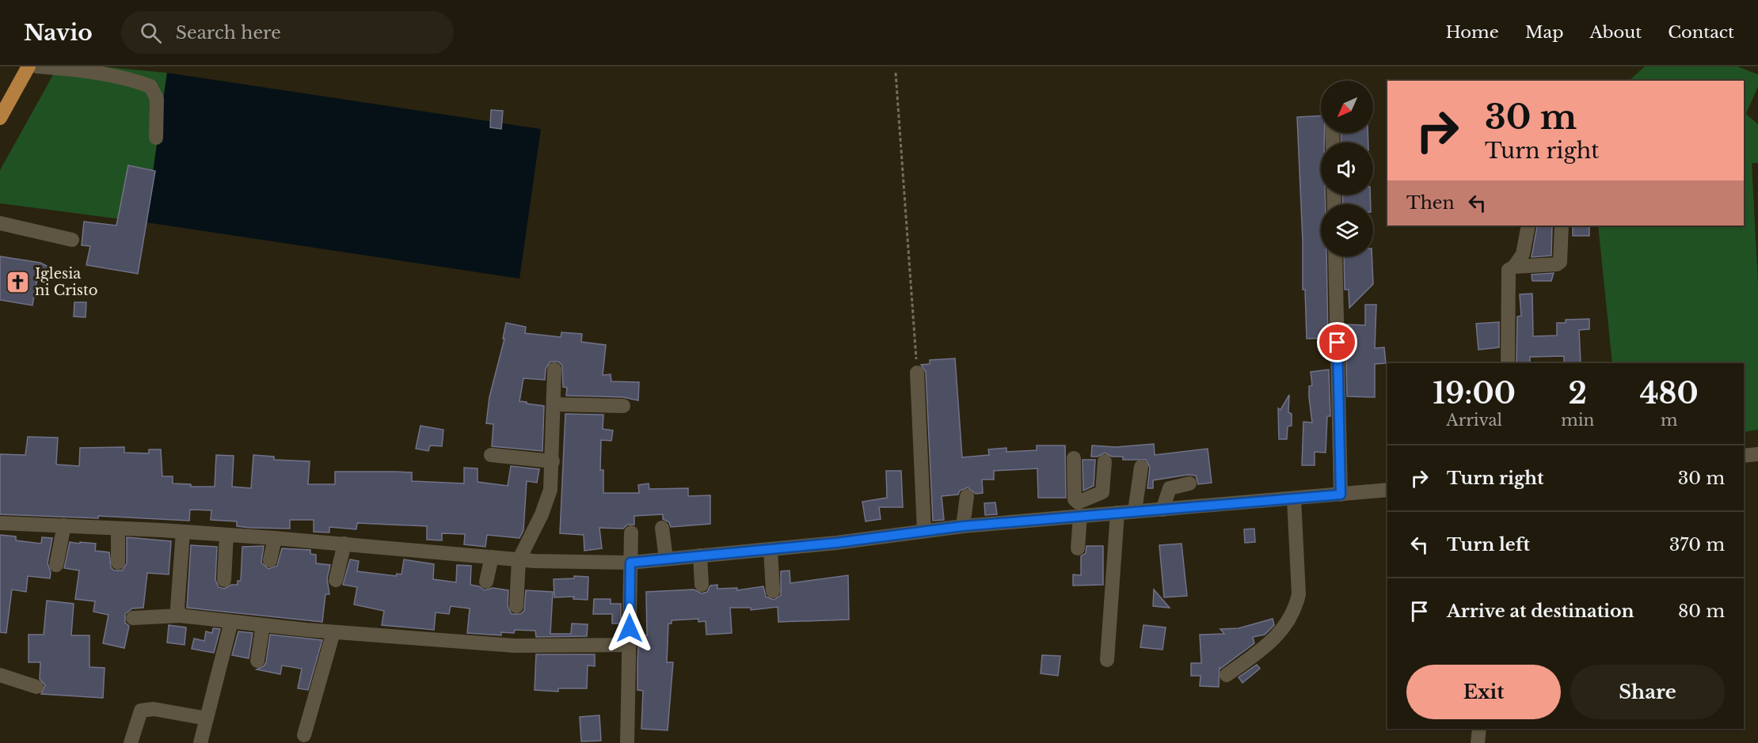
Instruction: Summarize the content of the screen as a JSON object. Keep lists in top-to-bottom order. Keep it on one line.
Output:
{"places":{"church":["Iglesia ni Cristo"]},"north":"bottom left","page":{"header":"Navio","search":"Search here","nav":["Home","Map","About","Contact"],"turn":["30 m","Turn right"],"then":"Then","eta":["19:00","Arrival","2","min","480","m"],"list":[{"name":"Turn right","value":"30 m"},{"name":"Turn left","value":"370 m"},{"name":"Arrive at destination","value":"80 m"}],"buttons":["Exit","Share"]}}
